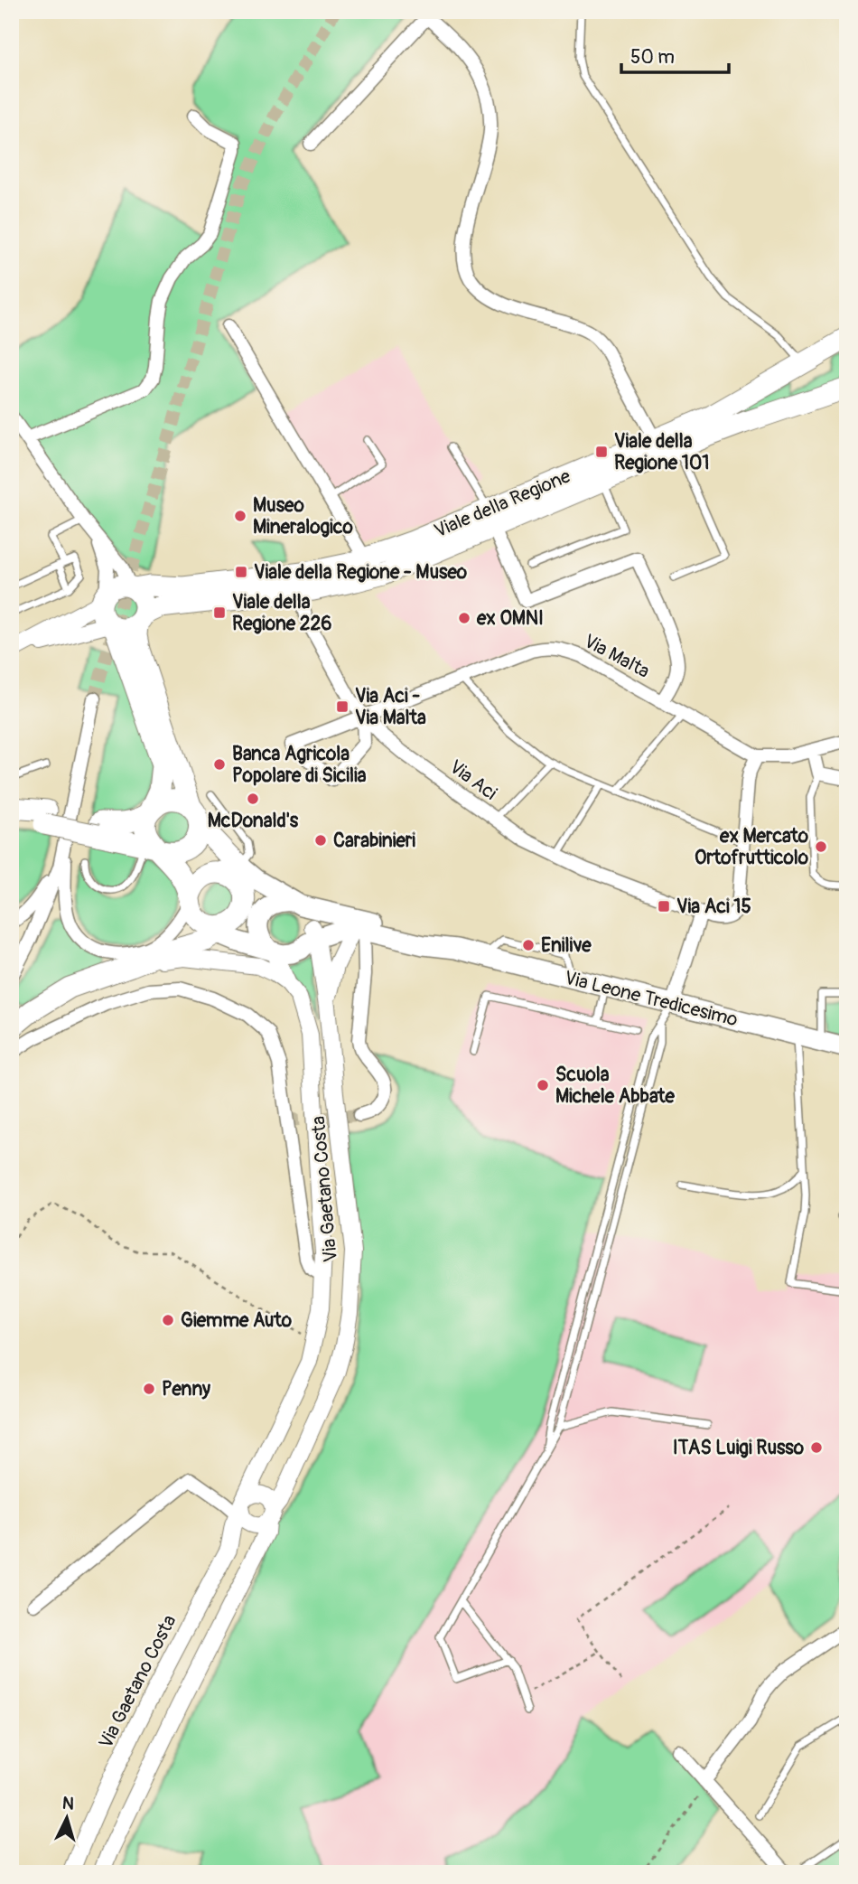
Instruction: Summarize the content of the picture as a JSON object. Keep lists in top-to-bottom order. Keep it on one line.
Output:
{"streets":{"main road":["Viale della Regione","Via Leone Tredicesimo"],"street":["Via Malta","Via Aci","Via Gaetano Costa"]},"crossings":[["Viale della Regione","Via Aci"],["Via Malta","Via Aci"]],"places":{"transit":["Viale della Regione 101","Viale della Regione - Museo","Viale della Regione 226","Via Aci - Via Malta","Via Aci 15"],"other":["Museo Mineralogico","ex OMNI","Banca Agricola Popolare di Sicilia","McDonald's","Carabinieri","ex Mercato Ortofrutticolo","Enilive","Scuola Michele Abbate","Giemme Auto","Penny","ITAS Luigi Russo"]},"scale_bar":"50 m","north":"top"}
